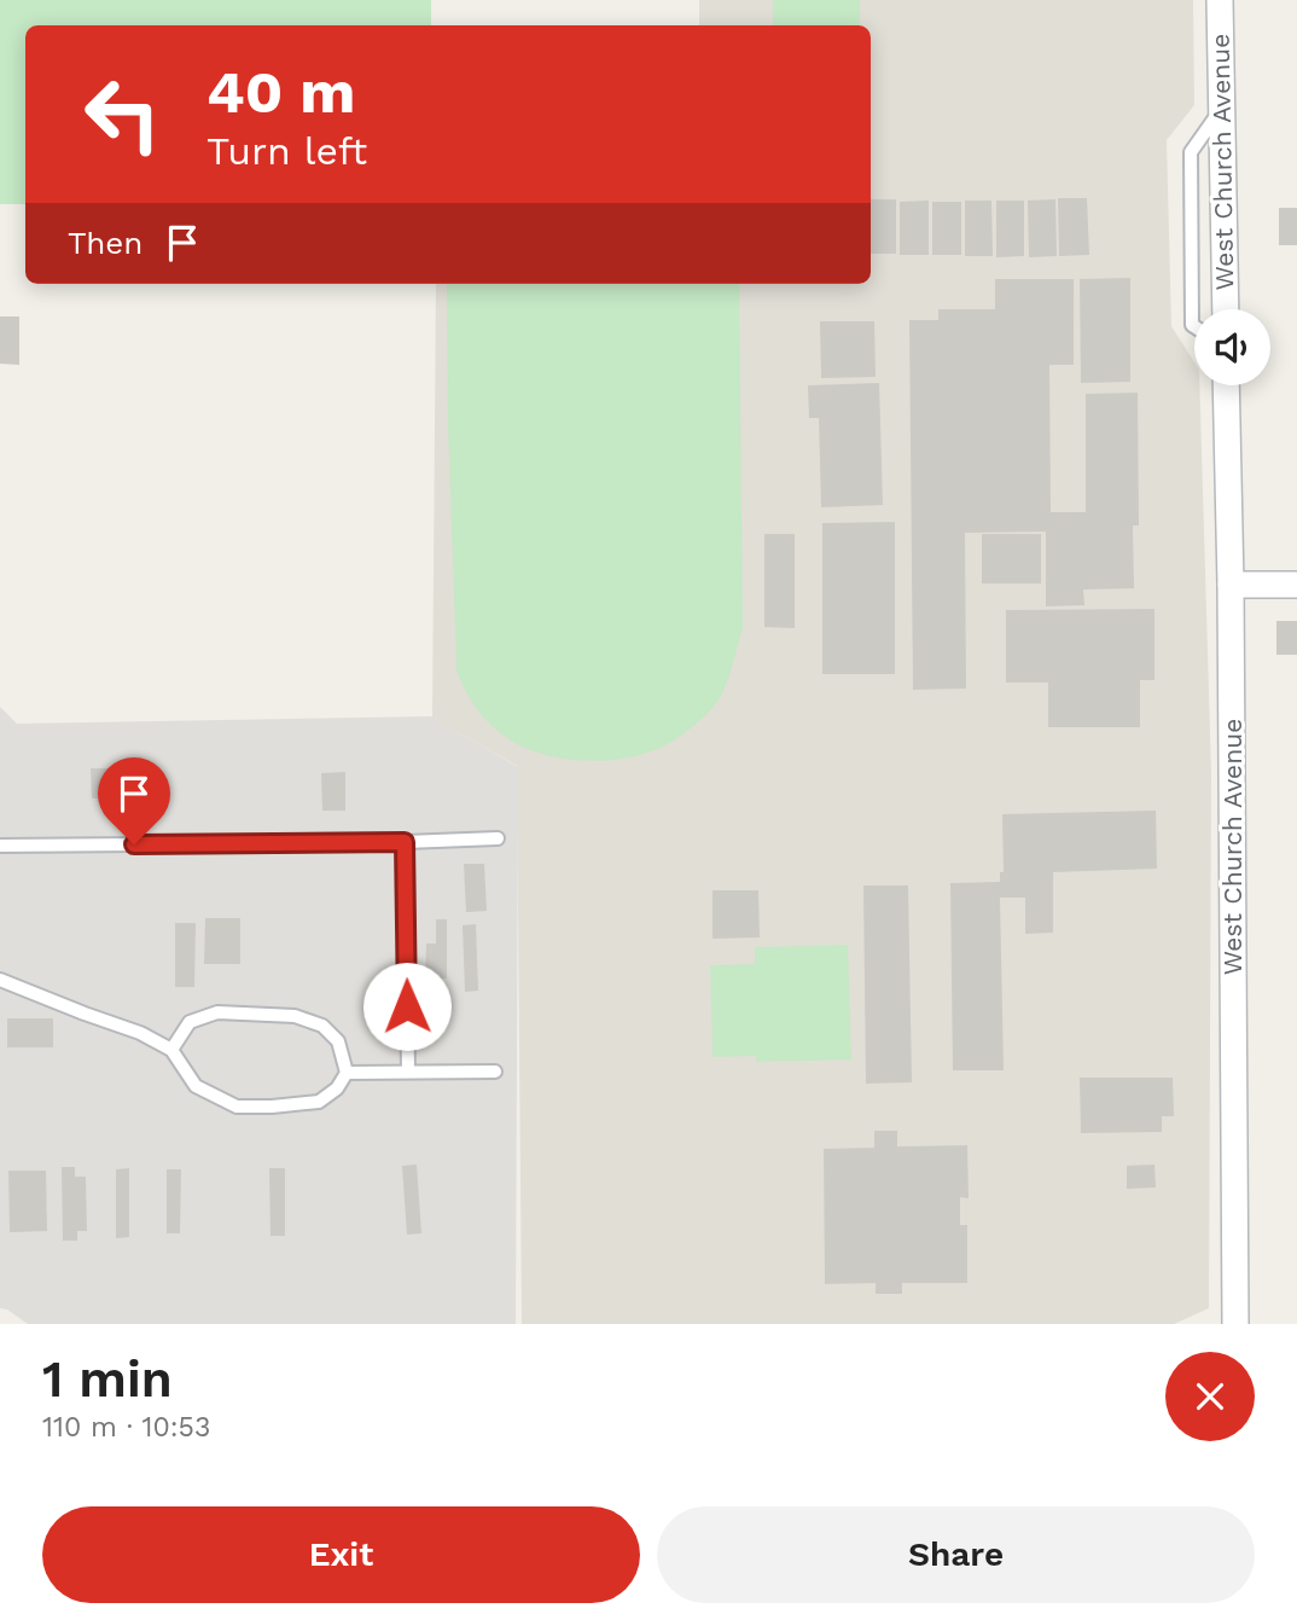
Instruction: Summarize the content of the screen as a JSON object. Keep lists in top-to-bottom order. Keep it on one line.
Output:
{"streets":{"street":["West Church Avenue"]},"page":{"turn":["40 m","Turn left"],"then":"Then","heading":["1 min","110 m · 10:53"],"buttons":["Exit","Share"]}}
